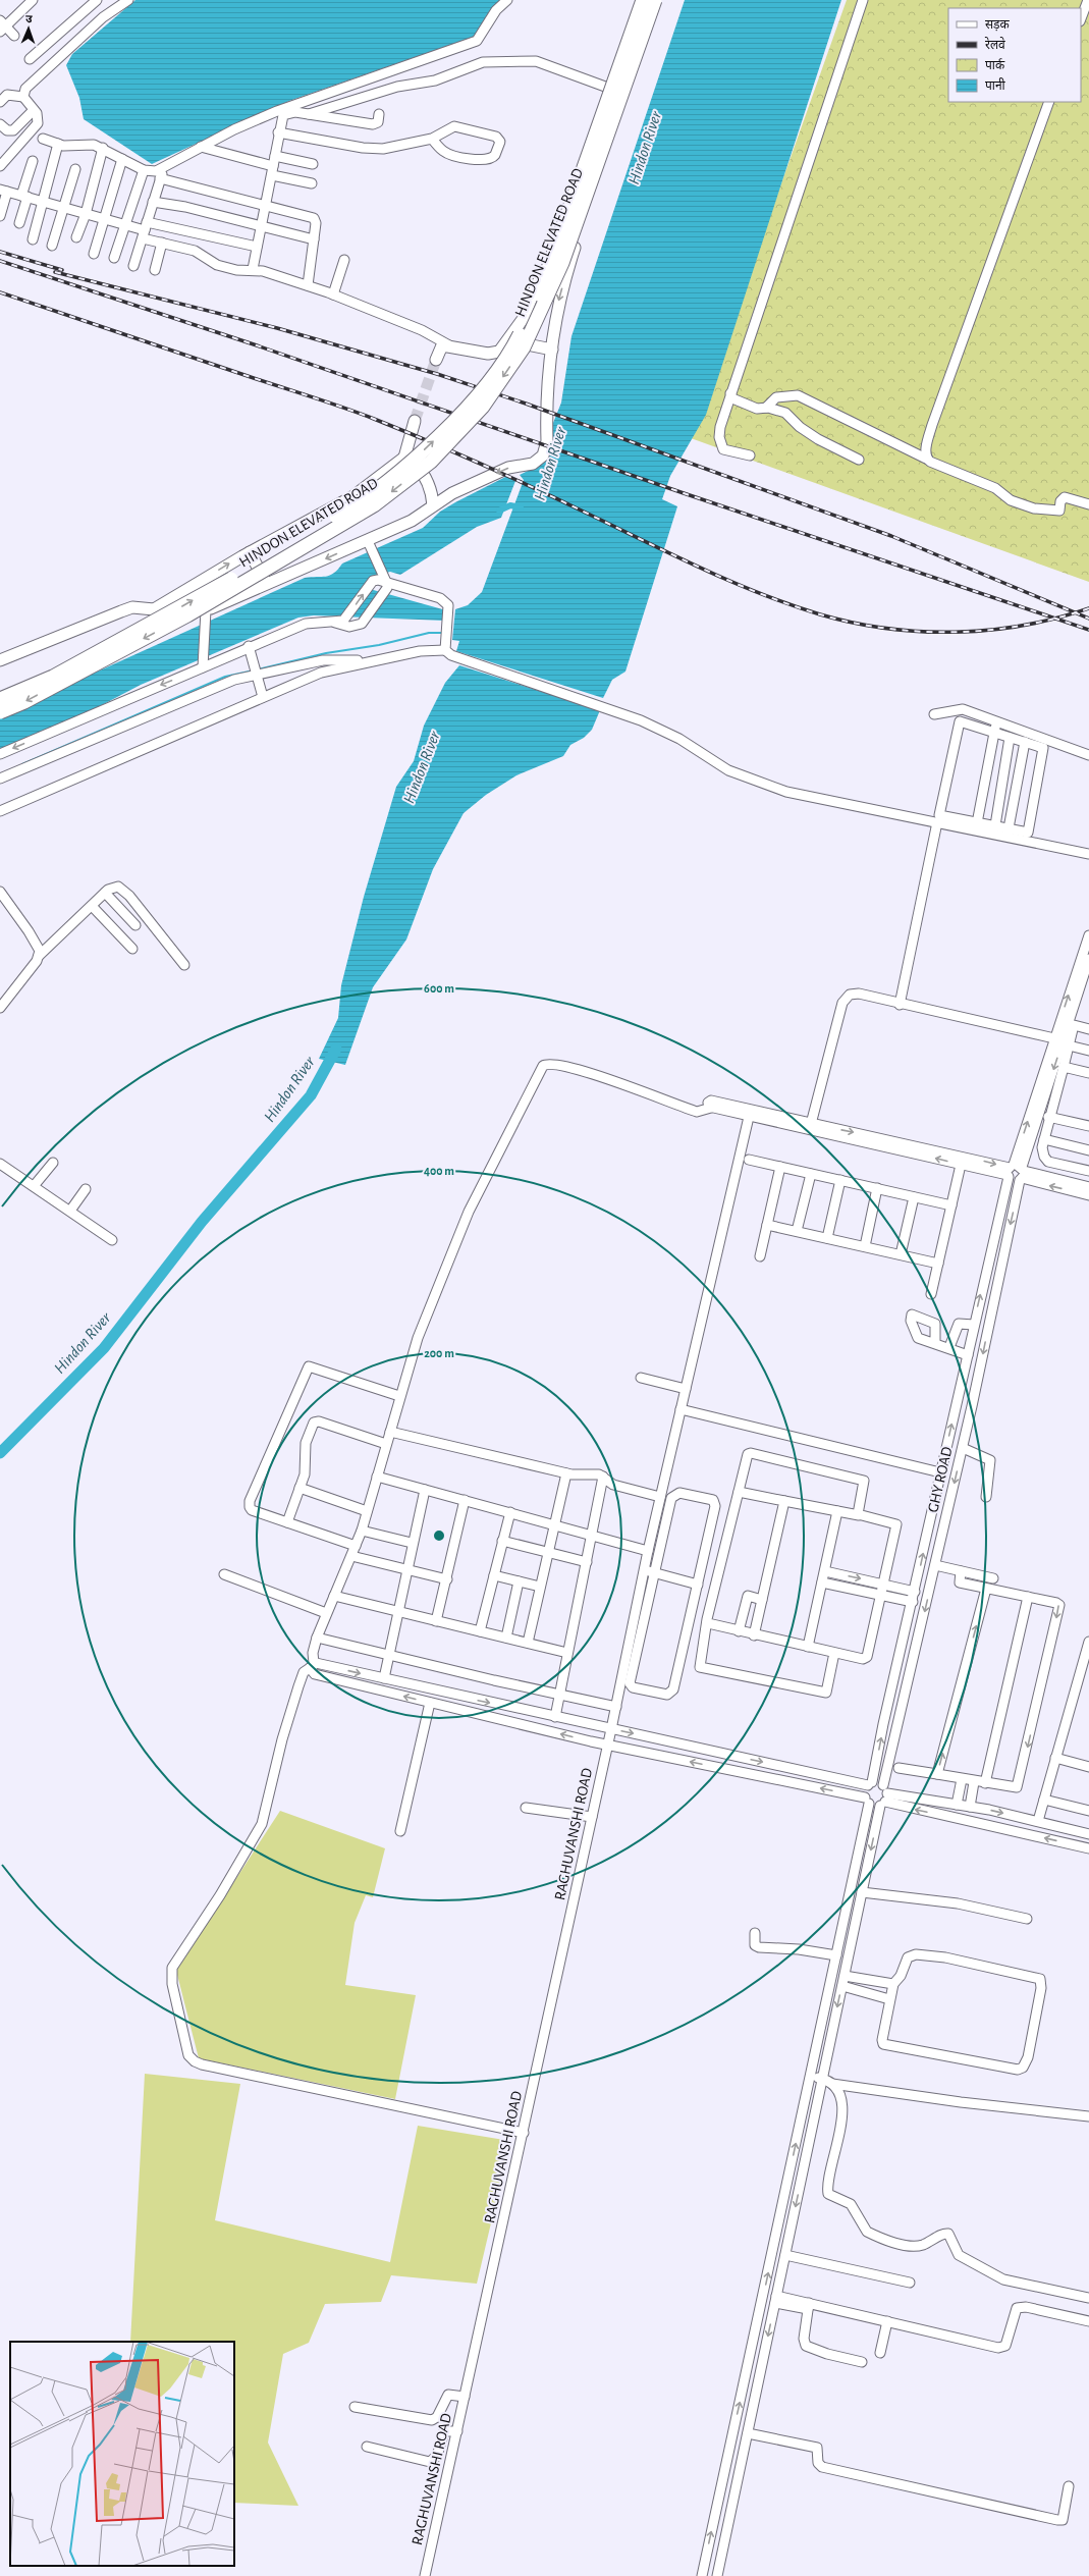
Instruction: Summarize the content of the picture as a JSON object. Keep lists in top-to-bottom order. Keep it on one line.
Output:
{"streets":{"highway":["HINDON ELEVATED ROAD"],"street":["GHY ROAD","RAGHUVANSHI ROAD"]},"water":["Hindon River"],"legend":["सड़क","रेलवे","पार्क","पानी"],"north":"top","rings":["600 m","400 m","200 m"]}
